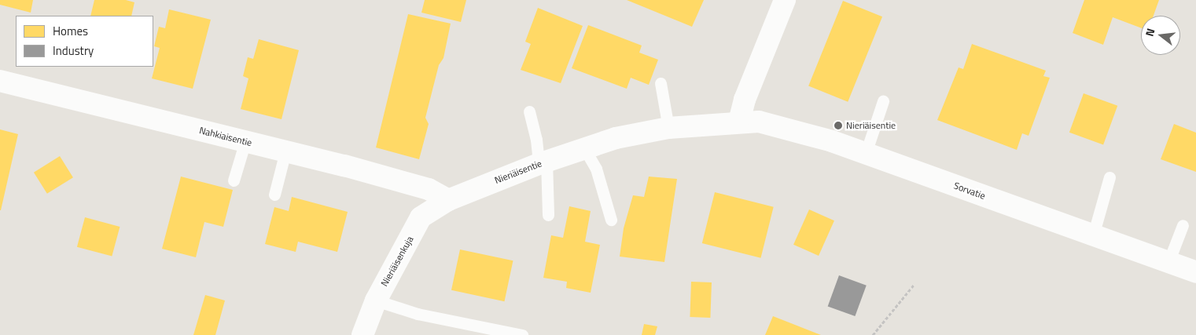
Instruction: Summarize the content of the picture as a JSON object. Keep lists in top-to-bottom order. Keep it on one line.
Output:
{"streets":{"street":["Nahkiaisentie","Nieriäisentie","Sorvatie","Nieriäisenkuja"]},"crossings":[["Nahkiaisentie","Nieriäisentie"],["Nahkiaisentie","Nieriäisenkuja"],["Nieriäisentie","Sorvatie"],["Nieriäisentie","Nieriäisenkuja"]],"places":["Nieriäisentie"],"legend":["Homes","Industry"],"north":"left"}
